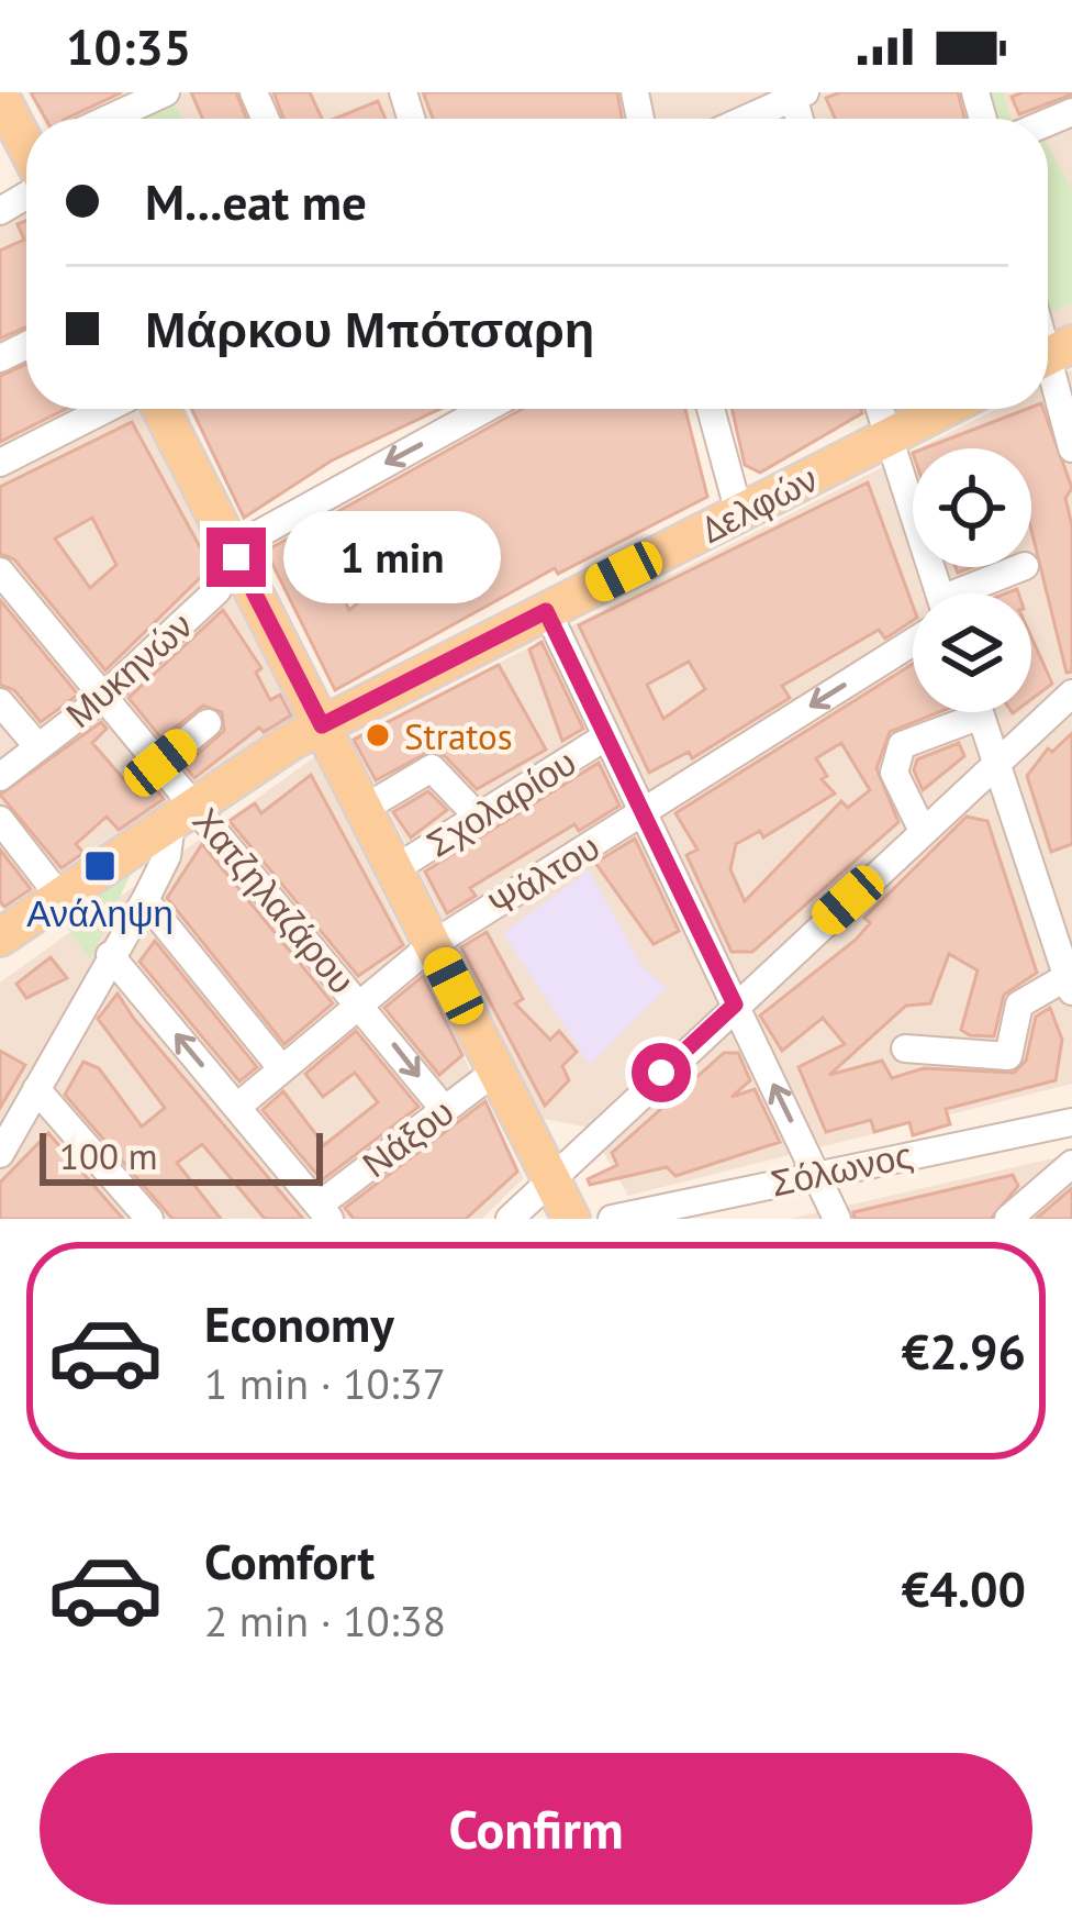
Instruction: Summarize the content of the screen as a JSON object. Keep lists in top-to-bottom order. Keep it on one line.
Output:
{"streets":{"main road":["Δελφών"],"street":["Μυκηνών","Σχολαρίου","Ψάλτου","Χατζηλαζάρου","Νάξου","Σόλωνος"]},"crossings":[["Δελφών","Χατζηλαζάρου"],["Μυκηνών","Χατζηλαζάρου"],["Ψάλτου","Χατζηλαζάρου"],["Χατζηλαζάρου","Νάξου"]],"one_way":["Μυκηνών"],"places":{"other":["Stratos"],"transit":["Ανάληψη"]},"scale_bar":"100 m","page":{"status":"10:35","banner":["M...eat me","Μάρκου Μπότσαρη"],"bubble":"1 min","scale":"100 m","list":[{"name":"Economy","note":"1 min · 10:37","value":"€2.96"},{"name":"Comfort","note":"2 min · 10:38","value":"€4.00"}],"buttons":"Confirm"}}
